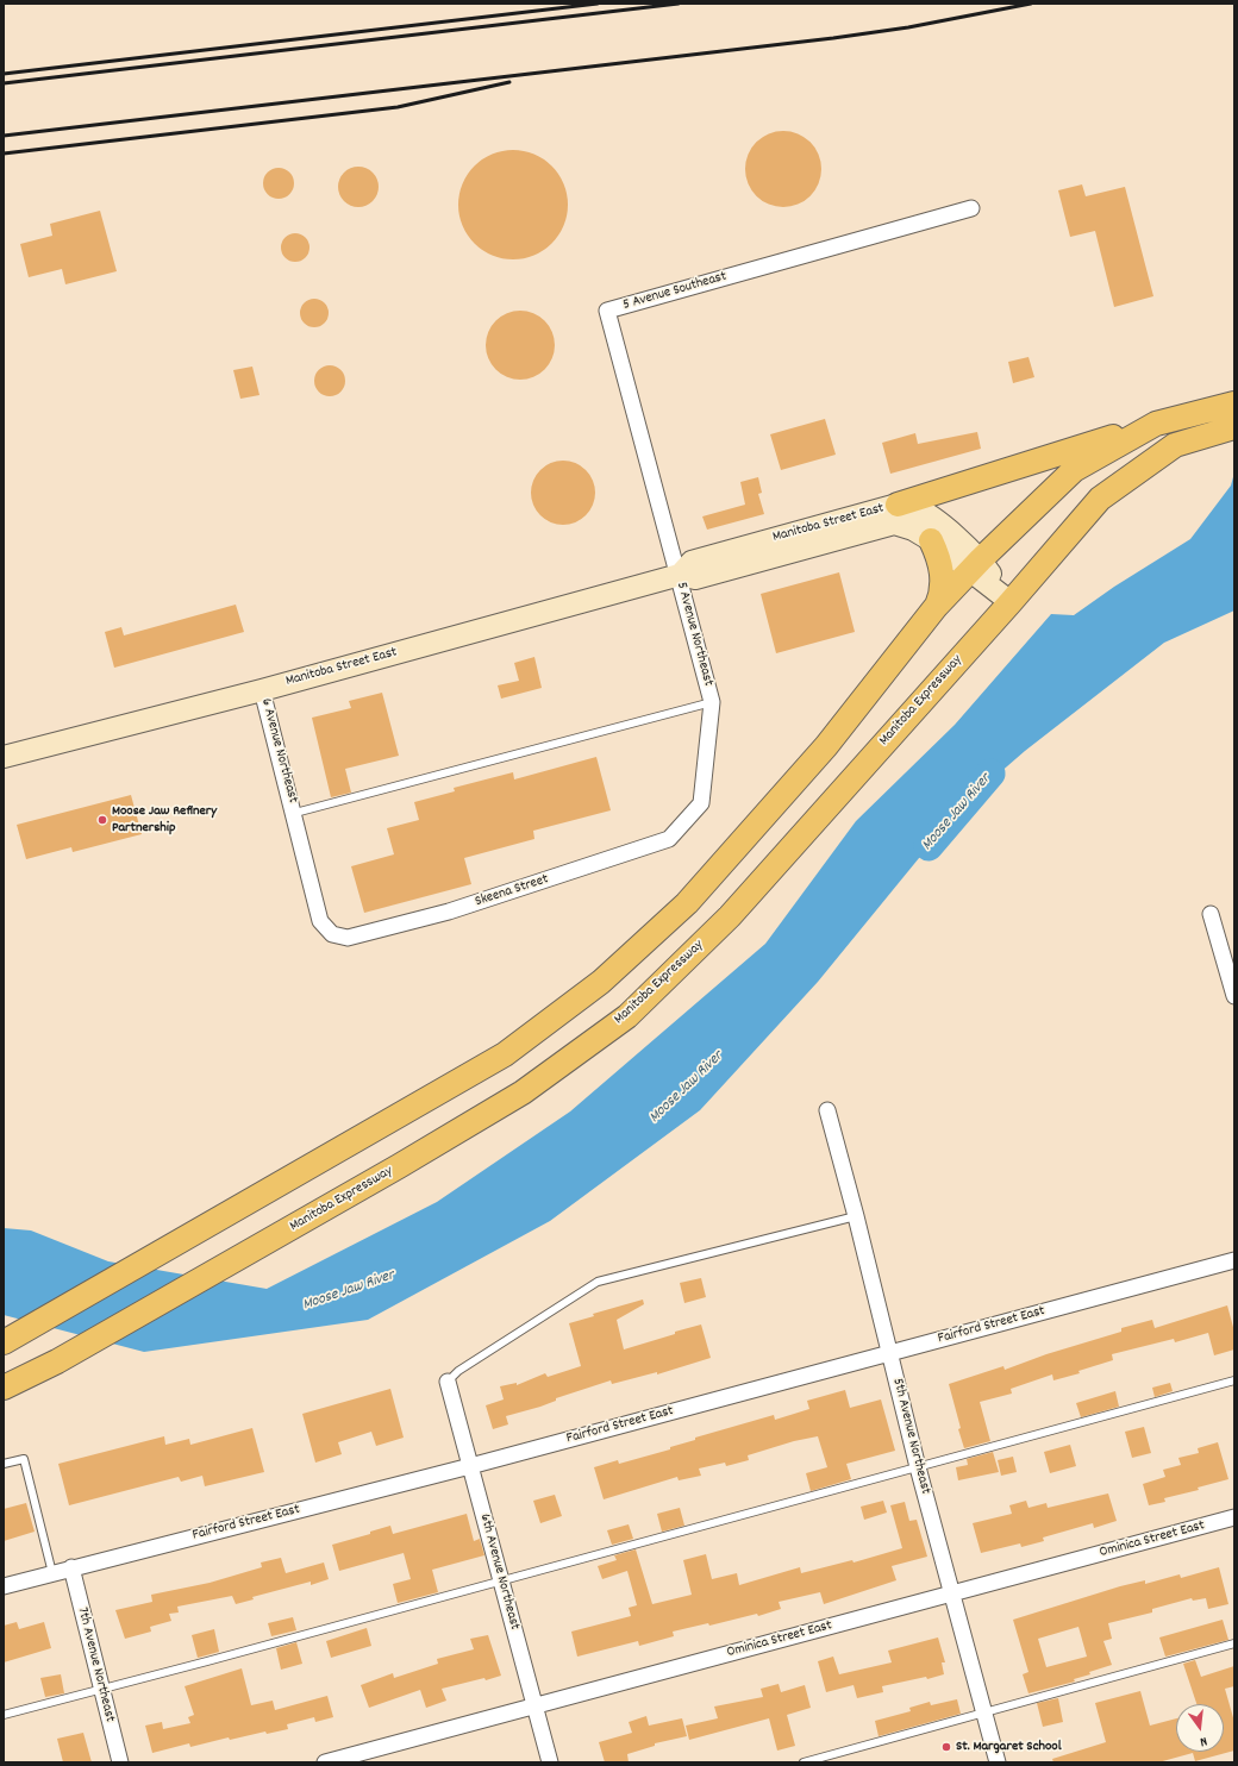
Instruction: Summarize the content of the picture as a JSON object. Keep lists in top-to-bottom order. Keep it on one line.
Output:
{"streets":{"main road":["Manitoba Expressway"],"street":["5 Avenue Southeast","Manitoba Street East","5 Avenue Northeast","6 Avenue Northeast","Skeena Street","Fairford Street East","5th Avenue Northeast","Ominica Street East","6th Avenue Northeast","7th Avenue Northeast"]},"crossings":[["5 Avenue Southeast","Manitoba Street East"],["5 Avenue Southeast","5 Avenue Northeast"],["Manitoba Street East","5 Avenue Northeast"],["Manitoba Street East","Manitoba Expressway"],["Manitoba Street East","6 Avenue Northeast"],["5 Avenue Northeast","Skeena Street"],["6 Avenue Northeast","Skeena Street"],["Fairford Street East","5th Avenue Northeast"],["Fairford Street East","6th Avenue Northeast"],["Fairford Street East","7th Avenue Northeast"],["5th Avenue Northeast","Ominica Street East"],["Ominica Street East","6th Avenue Northeast"]],"water":["Moose Jaw River"],"places":["Moose Jaw Refinery Partnership","St. Margaret School"],"north":"bottom"}
